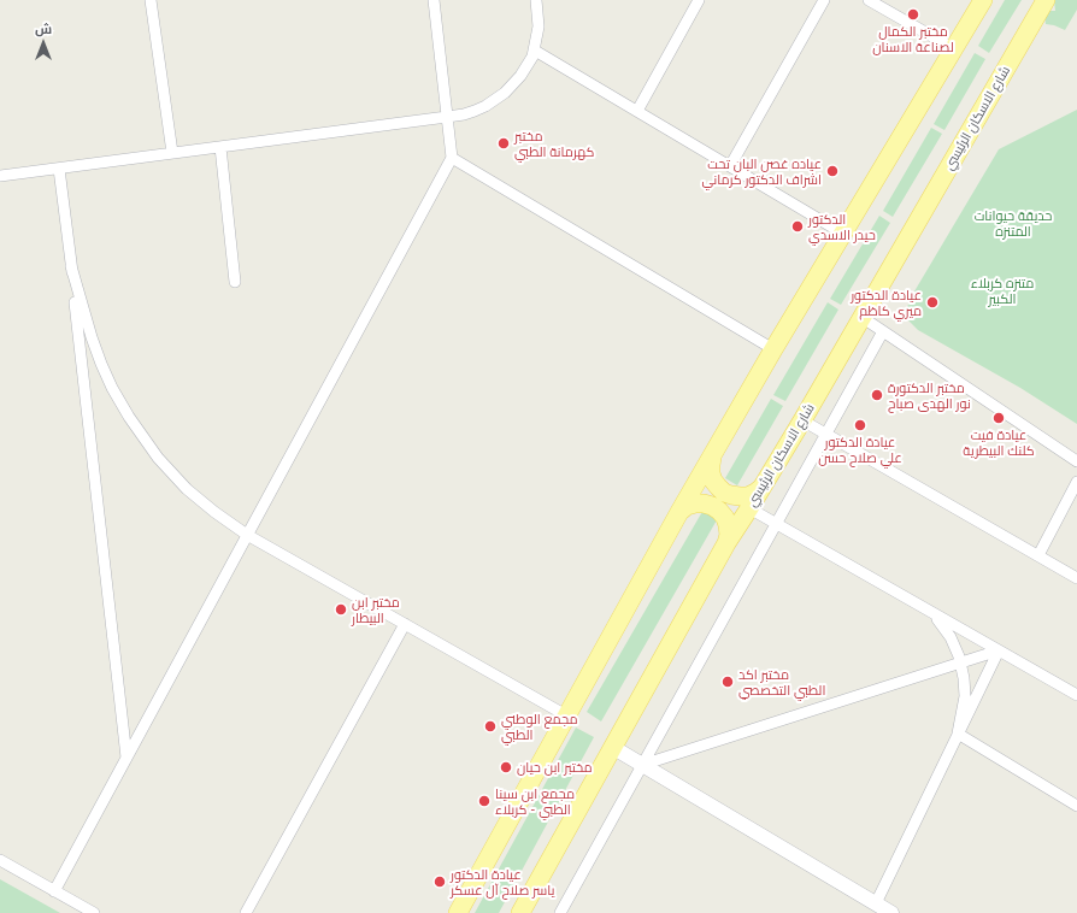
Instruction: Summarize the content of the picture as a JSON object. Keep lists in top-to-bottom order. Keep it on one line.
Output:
{"streets":{"main road":["شارع الاسكان الرئيسي"]},"parks":["حديقة حيوانات المتنزه","متنزه كربلاء الكبير"],"places":["مختبر الكمال لصناعة الاسنان","مختبر كهرمانة الطبي","عياده غصن البان تحت اشراف الدكتور كرماني","الدكتور حيدر الاسدي","عيادة الدكتور ميري كاظم","مختبر الدكتورة نور الهدى صباح","عيادة فيت كلنك البيطرية","عيادة الدكتور علي صلاح حسن","مختبر ابن البيطار","مختبر اكد الطبي التخصصي","مجمع الوطني الطبي","مختبر ابن حيان","مجمع ابن سينا الطبي - كربلاء","عيادة الدكتور ياسر صلاح آل عسكر"],"north":"top"}
